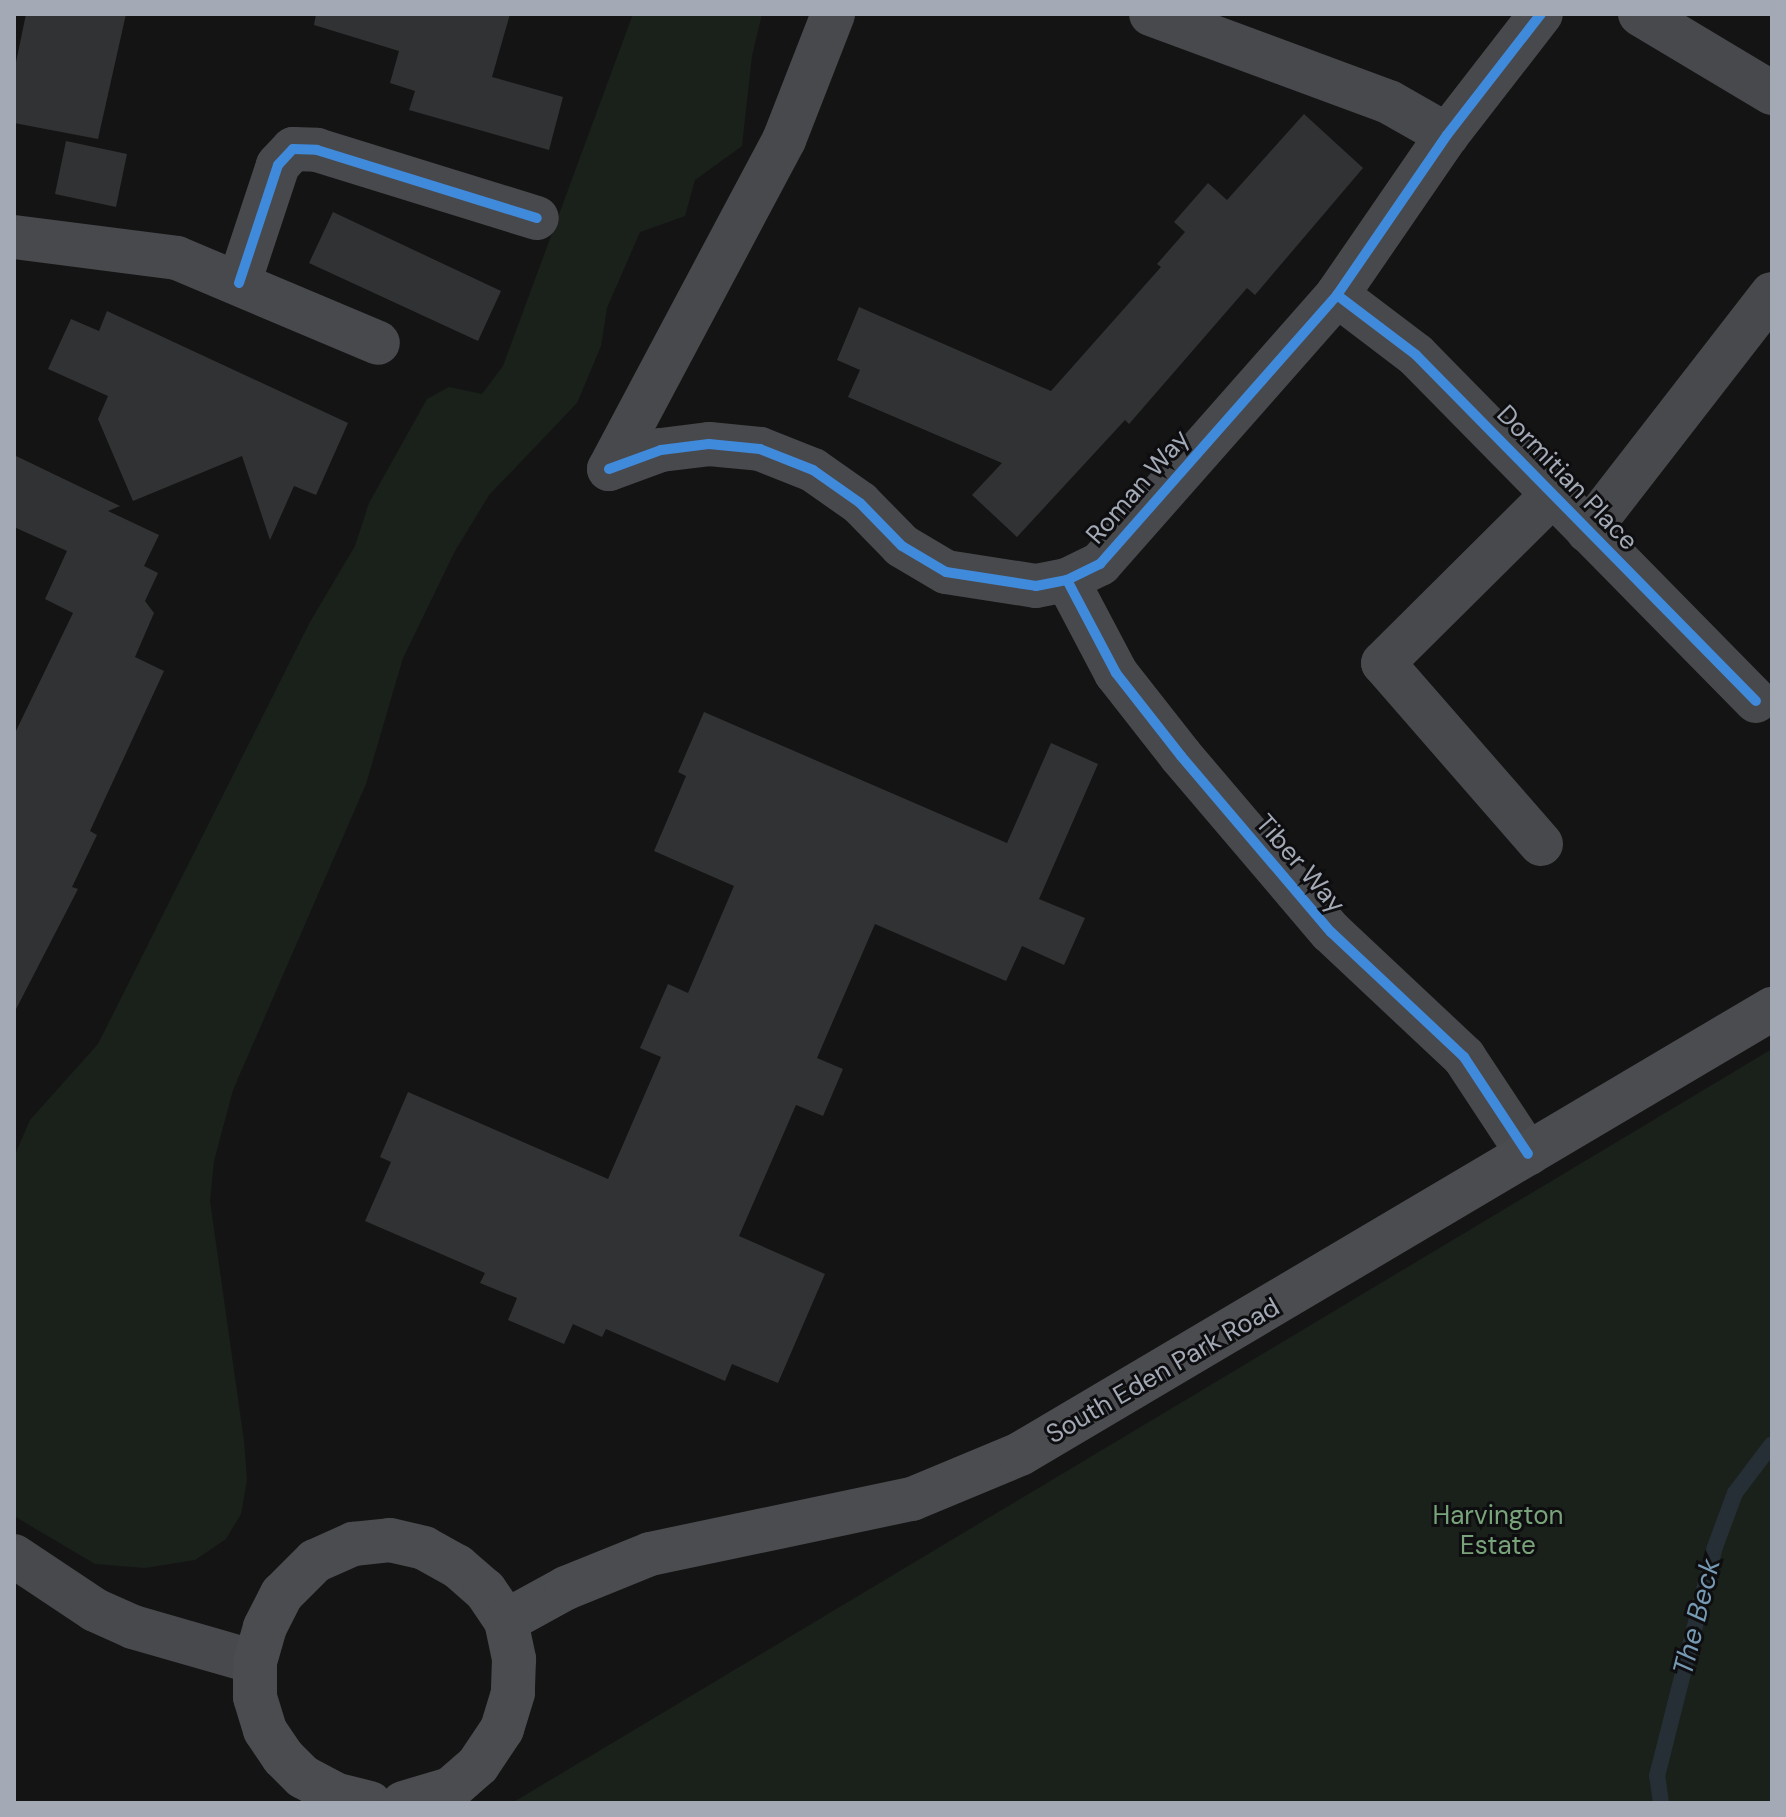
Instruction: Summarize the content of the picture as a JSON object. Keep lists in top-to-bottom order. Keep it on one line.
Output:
{"streets":{"main road":["South Eden Park Road"],"street":["Dormitian Place","Roman Way","Tiber Way"]},"crossings":[["Dormitian Place","Roman Way"],["Roman Way","Tiber Way"],["Tiber Way","South Eden Park Road"]],"water":["The Beck"],"parks":["Harvington Estate"]}
